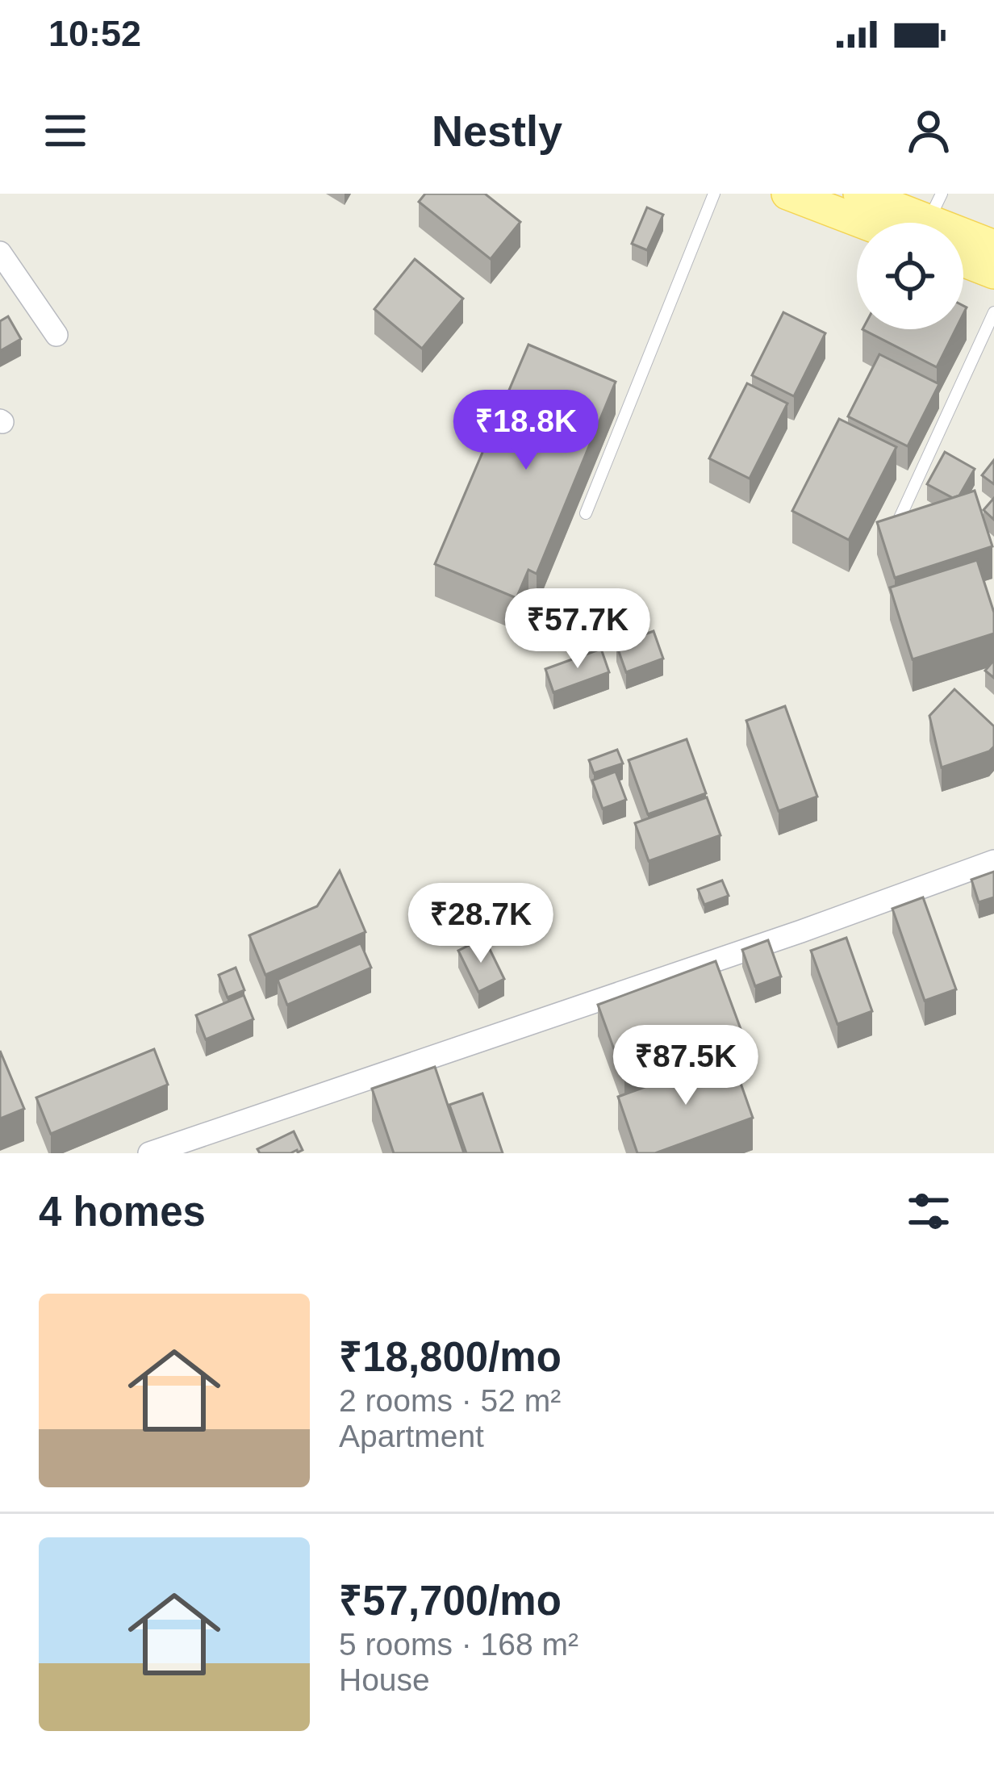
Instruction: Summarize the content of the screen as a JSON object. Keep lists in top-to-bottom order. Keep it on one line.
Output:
{"page":{"status":"10:52","header":"Nestly","price":["₹18.8K","₹57.7K","₹28.7K","₹87.5K"],"heading":"4 homes","list":[{"name":"₹18,800/mo","note":"2 rooms · 52 m² · Apartment"},{"name":"₹57,700/mo","note":"5 rooms · 168 m² · House"}]}}
